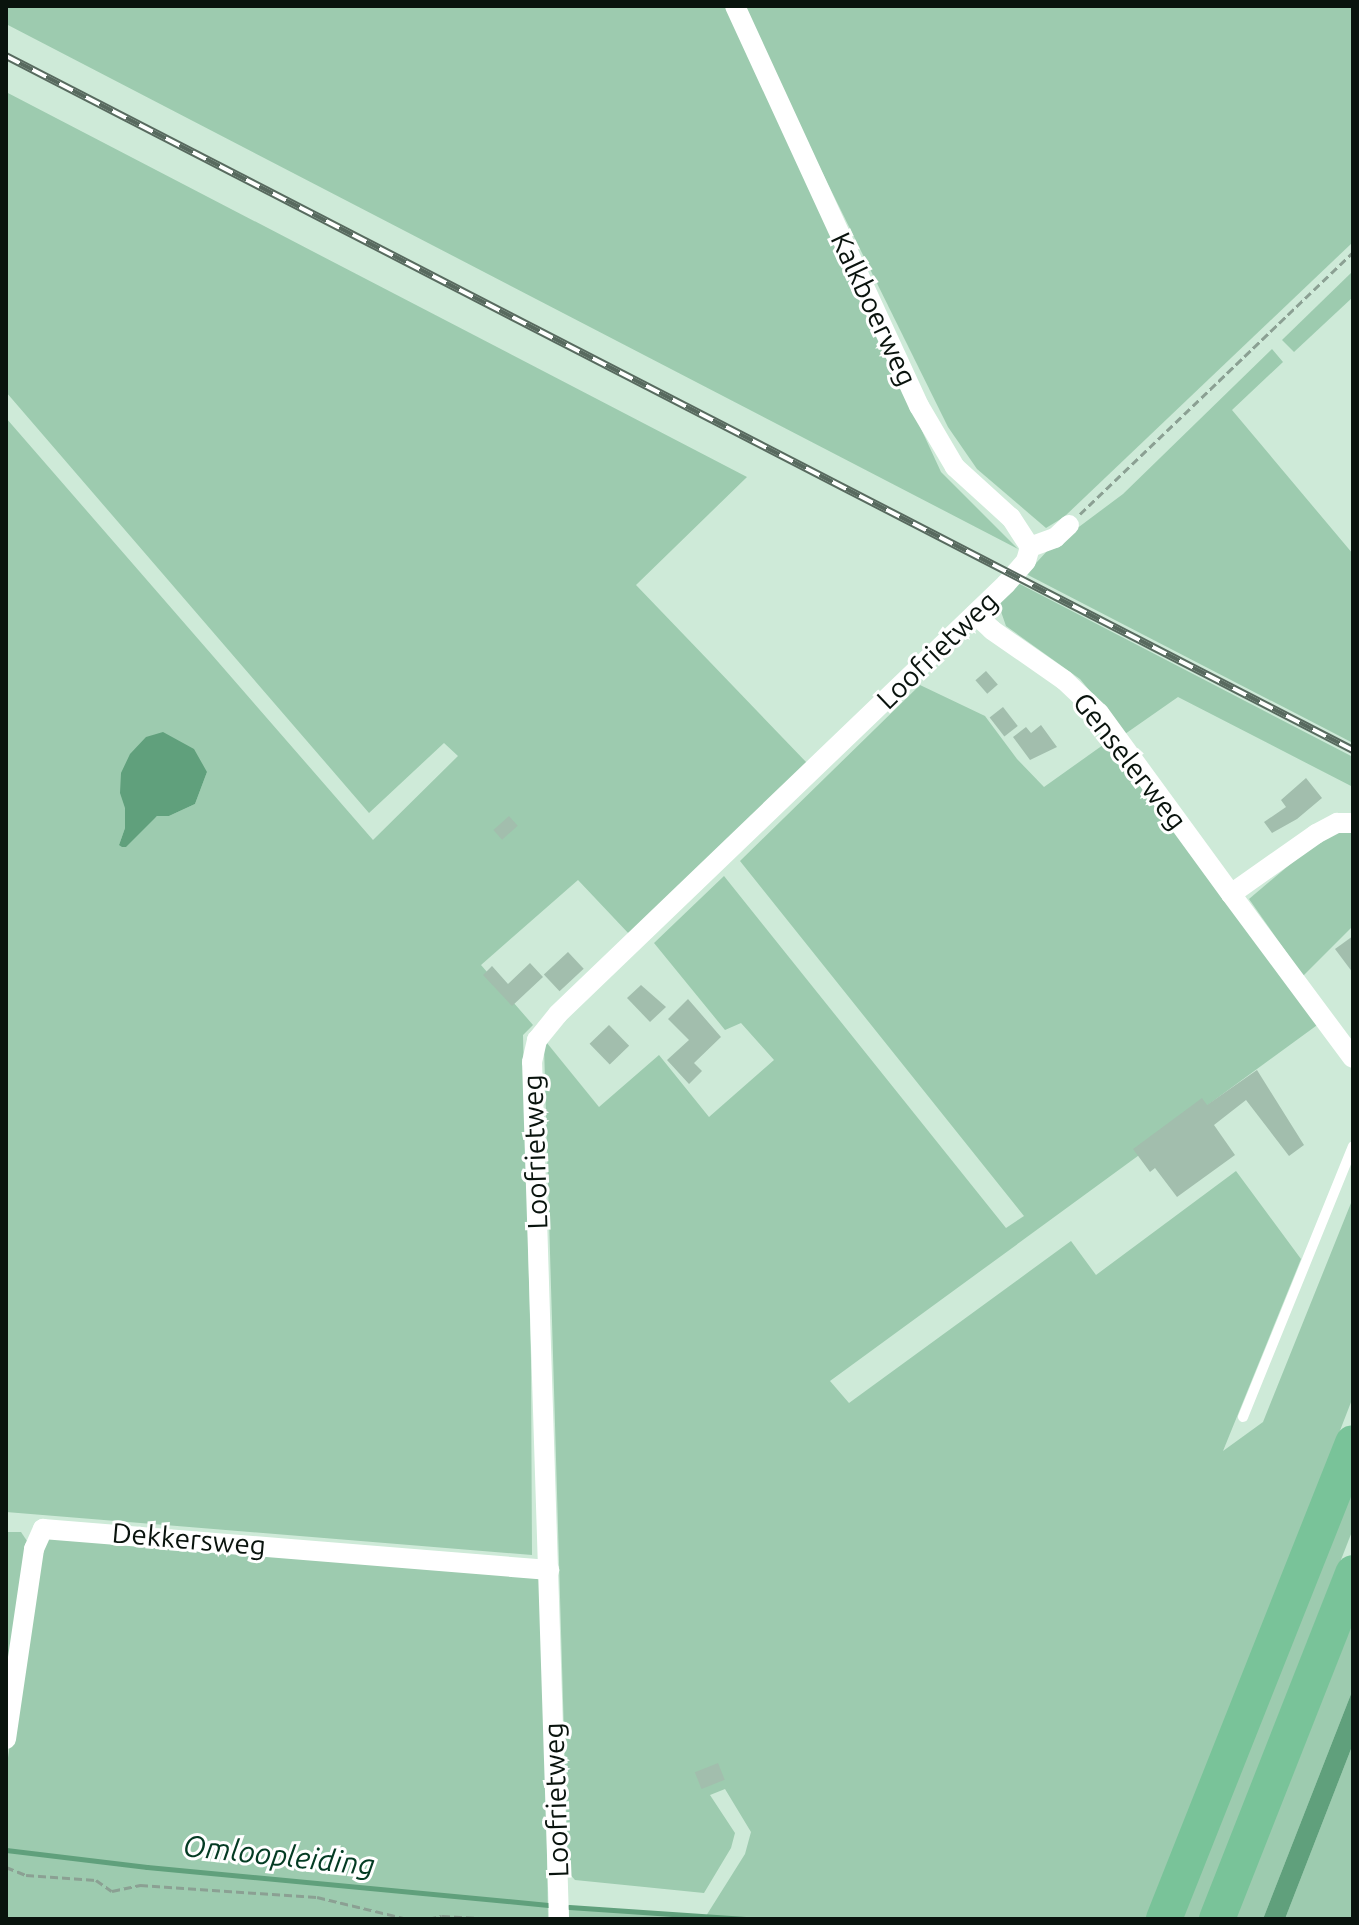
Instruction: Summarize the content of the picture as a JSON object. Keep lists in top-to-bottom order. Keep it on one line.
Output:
{"streets":{"street":["Kalkboerweg","Loofrietweg","Genselerweg","Dekkersweg"]},"crossings":[["Kalkboerweg","Loofrietweg"],["Loofrietweg","Genselerweg"],["Loofrietweg","Dekkersweg"]],"water":["Omloopleiding"]}
